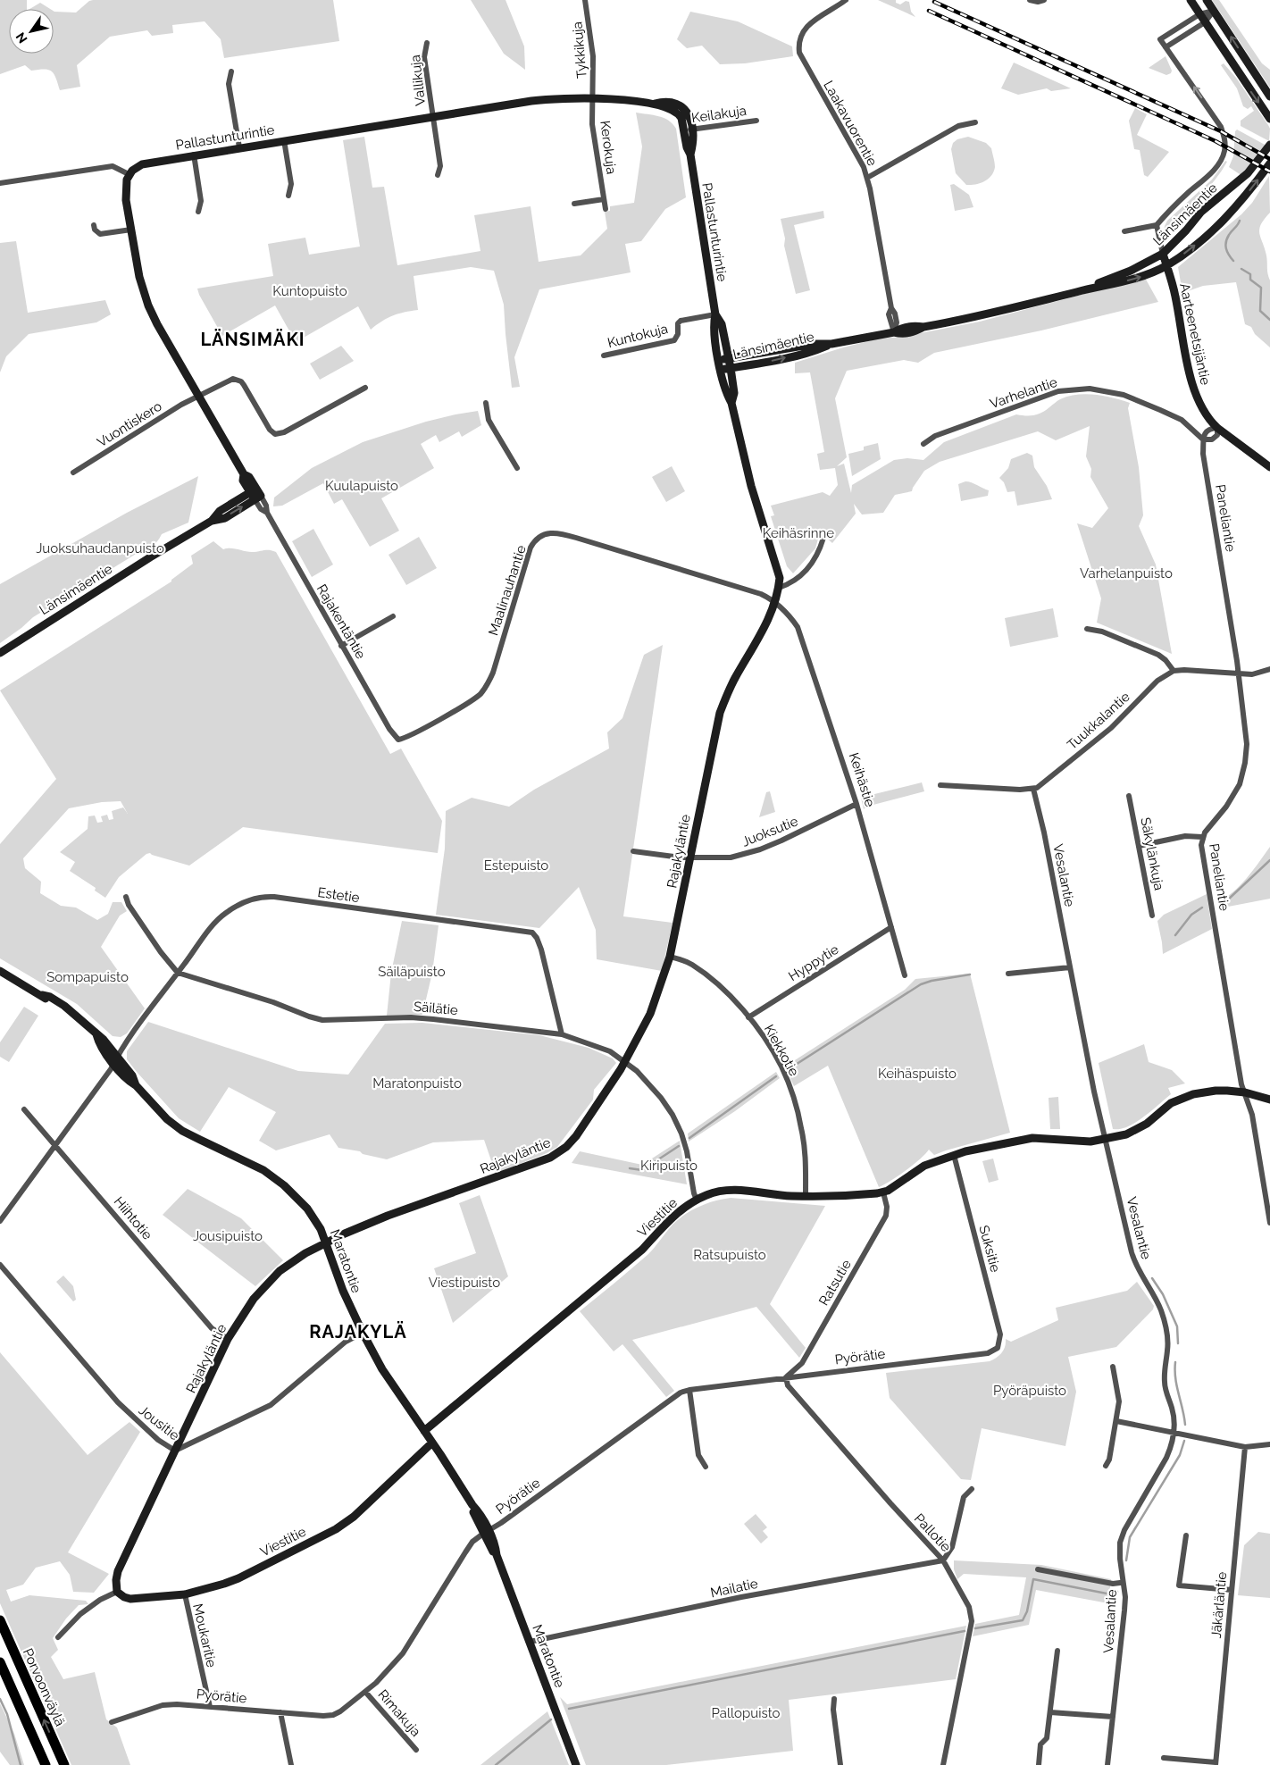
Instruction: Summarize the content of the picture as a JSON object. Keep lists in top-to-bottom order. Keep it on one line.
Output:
{"streets":{"highway":["Porvoonväylä"],"street":["Tykkikuja","Vallikuja","Keilakuja","Laakavuorentie","Pallastunturintie","Kerokuja","Länsimäentie","Aarteenetsijäntie","Kuntokuja","Varhelantie","Vuontiskero","Paneliantie","Maalinauhantie","Rajakentäntie","Tuukkalantie","Keihästie","Juoksutie","Rajakyläntie","Säkylänkuja","Vesalantie","Estetie","Hyppytie","Säilätie","Kiekkotie","Viestitie","Hiihtotie","Suksitie","Maratontie","Ratsutie","Pyörätie","Jousitie","Pallotie","Mailatie","Jäkärläntie","Moukaritie","Rimakuja"]},"crossings":[["Tykkikuja","Pallastunturintie"],["Tykkikuja","Kerokuja"],["Vallikuja","Pallastunturintie"],["Keilakuja","Pallastunturintie"],["Laakavuorentie","Länsimäentie"],["Pallastunturintie","Kerokuja"],["Pallastunturintie","Länsimäentie"],["Pallastunturintie","Kuntokuja"],["Länsimäentie","Aarteenetsijäntie"],["Länsimäentie","Rajakentäntie"],["Varhelantie","Paneliantie"],["Paneliantie","Viestitie"],["Maalinauhantie","Rajakentäntie"],["Maalinauhantie","Keihästie"],["Maalinauhantie","Rajakyläntie"],["Tuukkalantie","Vesalantie"],["Keihästie","Juoksutie"],["Keihästie","Rajakyläntie"],["Keihästie","Hyppytie"],["Juoksutie","Rajakyläntie"],["Rajakyläntie","Säilätie"],["Rajakyläntie","Kiekkotie"],["Rajakyläntie","Viestitie"],["Rajakyläntie","Hiihtotie"],["Rajakyläntie","Maratontie"],["Rajakyläntie","Jousitie"],["Vesalantie","Viestitie"],["Estetie","Säilätie"],["Estetie","Maratontie"],["Hyppytie","Kiekkotie"],["Säilätie","Viestitie"],["Kiekkotie","Viestitie"],["Viestitie","Suksitie"],["Viestitie","Maratontie"],["Viestitie","Ratsutie"],["Viestitie","Moukaritie"],["Suksitie","Pyörätie"],["Maratontie","Pyörätie"],["Maratontie","Jousitie"],["Maratontie","Mailatie"],["Ratsutie","Pyörätie"],["Ratsutie","Pallotie"],["Pyörätie","Pallotie"],["Pyörätie","Moukaritie"],["Pyörätie","Rimakuja"],["Pallotie","Mailatie"]],"districts":["LÄNSIMÄKI","RAJAKYLÄ"],"parks":["Kuntopuisto","Kuulapuisto","Keihäsrinne","Juoksuhaudanpuisto","Varhelanpuisto","Estepuisto","Säiläpuisto","Sompapuisto","Keihäspuisto","Maratonpuisto","Kiripuisto","Jousipuisto","Ratsupuisto","Viestipuisto","Pyöräpuisto","Pallopuisto"],"north":"bottom left"}
